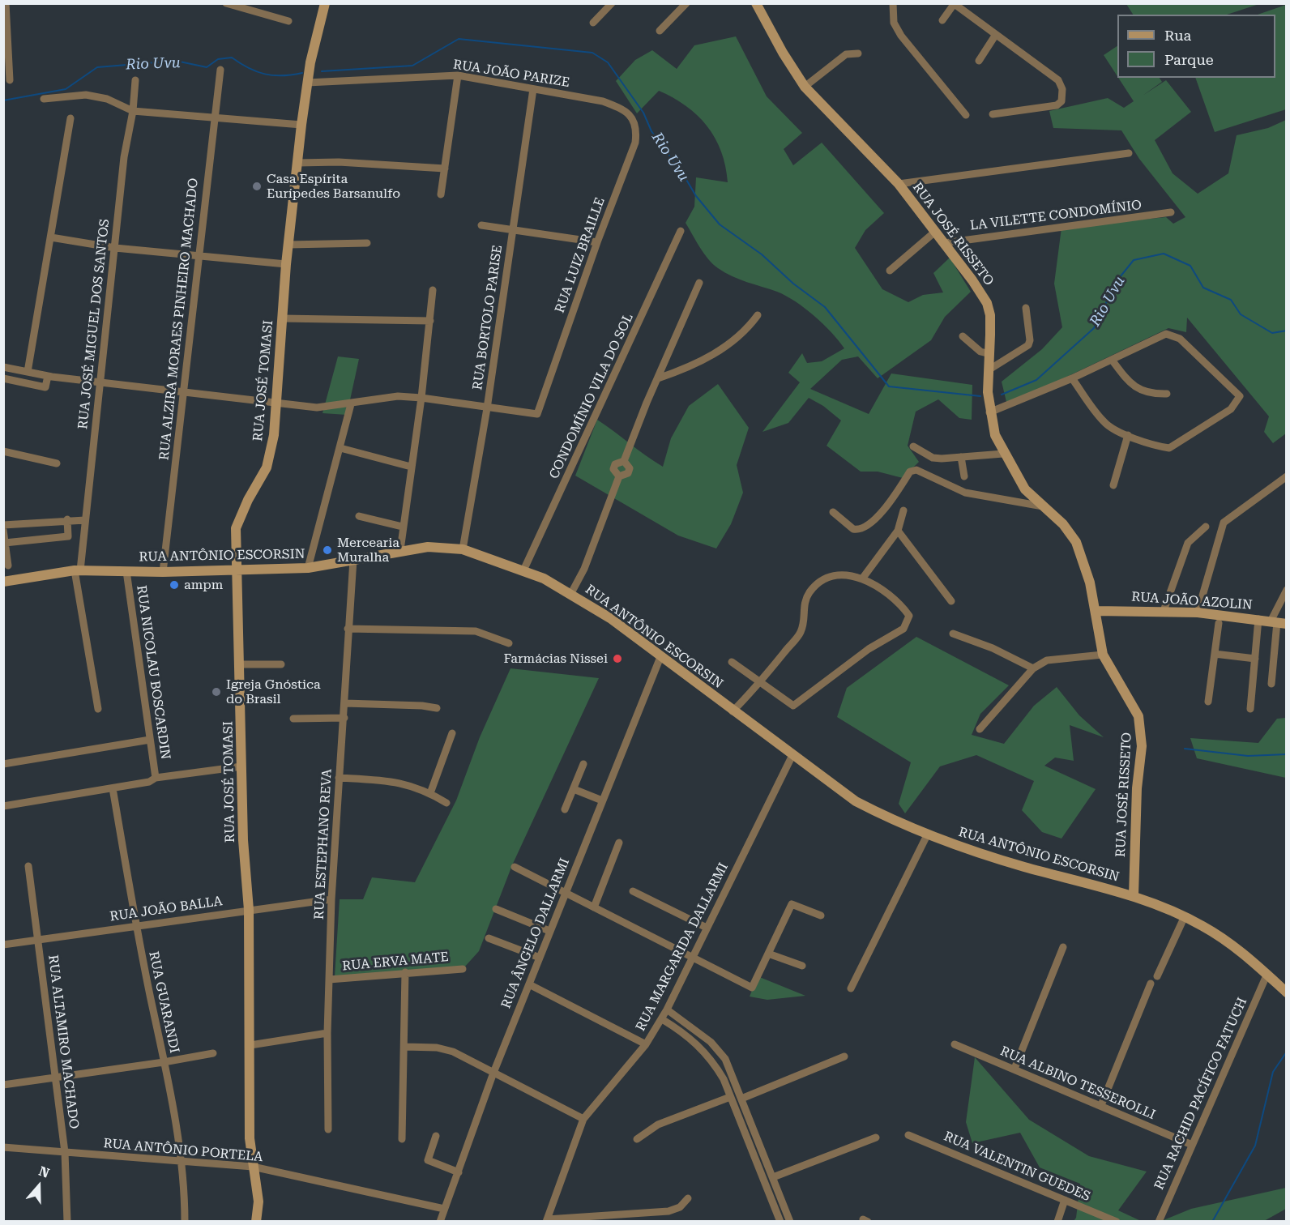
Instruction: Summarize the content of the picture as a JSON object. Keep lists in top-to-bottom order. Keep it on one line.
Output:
{"streets":{"main road":["RUA JOSÉ RISSETO","RUA JOSÉ TOMASI","RUA ANTÔNIO ESCORSIN","RUA JOÃO AZOLIN"],"street":["RUA JOÃO PARIZE","LA VILETTE CONDOMÍNIO","RUA LUIZ BRAILLE","RUA BORTOLO PARISE","RUA ALZIRA MORAES PINHEIRO MACHADO","RUA JOSÉ MIGUEL DOS SANTOS","CONDOMÍNIO VILA DO SOL","RUA NICOLAU BOSCARDIN","RUA ESTEPHANO REVA","RUA JOÃO BALLA","RUA ÂNGELO DALLARMI","RUA MARGARIDA DALLARMI","RUA ERVA MATE","RUA GUARANDI","RUA ALTAMIRO MACHADO","RUA ALBINO TESSEROLLI","RUA RACHID PACÍFICO FATUCH","RUA ANTÔNIO PORTELA","RUA VALENTIN GUEDES"]},"crossings":[["RUA JOÃO PARIZE","RUA LUIZ BRAILLE"],["RUA JOÃO PARIZE","RUA BORTOLO PARISE"],["RUA JOÃO PARIZE","RUA JOSÉ TOMASI"],["LA VILETTE CONDOMÍNIO","RUA JOSÉ RISSETO"],["RUA JOSÉ RISSETO","RUA ANTÔNIO ESCORSIN"],["RUA JOSÉ RISSETO","RUA JOÃO AZOLIN"],["RUA LUIZ BRAILLE","RUA BORTOLO PARISE"],["RUA BORTOLO PARISE","RUA ANTÔNIO ESCORSIN"],["RUA ALZIRA MORAES PINHEIRO MACHADO","RUA ANTÔNIO ESCORSIN"],["RUA JOSÉ MIGUEL DOS SANTOS","RUA ANTÔNIO ESCORSIN"],["RUA JOSÉ TOMASI","RUA ANTÔNIO ESCORSIN"],["RUA JOSÉ TOMASI","RUA JOÃO BALLA"],["RUA JOSÉ TOMASI","RUA ANTÔNIO PORTELA"],["CONDOMÍNIO VILA DO SOL","RUA ANTÔNIO ESCORSIN"],["RUA ANTÔNIO ESCORSIN","RUA NICOLAU BOSCARDIN"],["RUA ANTÔNIO ESCORSIN","RUA ESTEPHANO REVA"],["RUA ANTÔNIO ESCORSIN","RUA ÂNGELO DALLARMI"],["RUA ANTÔNIO ESCORSIN","RUA MARGARIDA DALLARMI"],["RUA ANTÔNIO ESCORSIN","RUA RACHID PACÍFICO FATUCH"],["RUA ESTEPHANO REVA","RUA JOÃO BALLA"],["RUA ESTEPHANO REVA","RUA ERVA MATE"],["RUA JOÃO BALLA","RUA GUARANDI"],["RUA JOÃO BALLA","RUA ALTAMIRO MACHADO"],["RUA ÂNGELO DALLARMI","RUA ANTÔNIO PORTELA"],["RUA GUARANDI","RUA ANTÔNIO PORTELA"],["RUA ALTAMIRO MACHADO","RUA ANTÔNIO PORTELA"],["RUA ALBINO TESSEROLLI","RUA RACHID PACÍFICO FATUCH"]],"water":["Rio Uvu"],"places":["Casa Espírita Eurípedes Barsanulfo","Mercearia Muralha","ampm","Farmácias Nissei","Igreja Gnóstica do Brasil"],"legend":["Rua","Parque"],"north":"top"}
